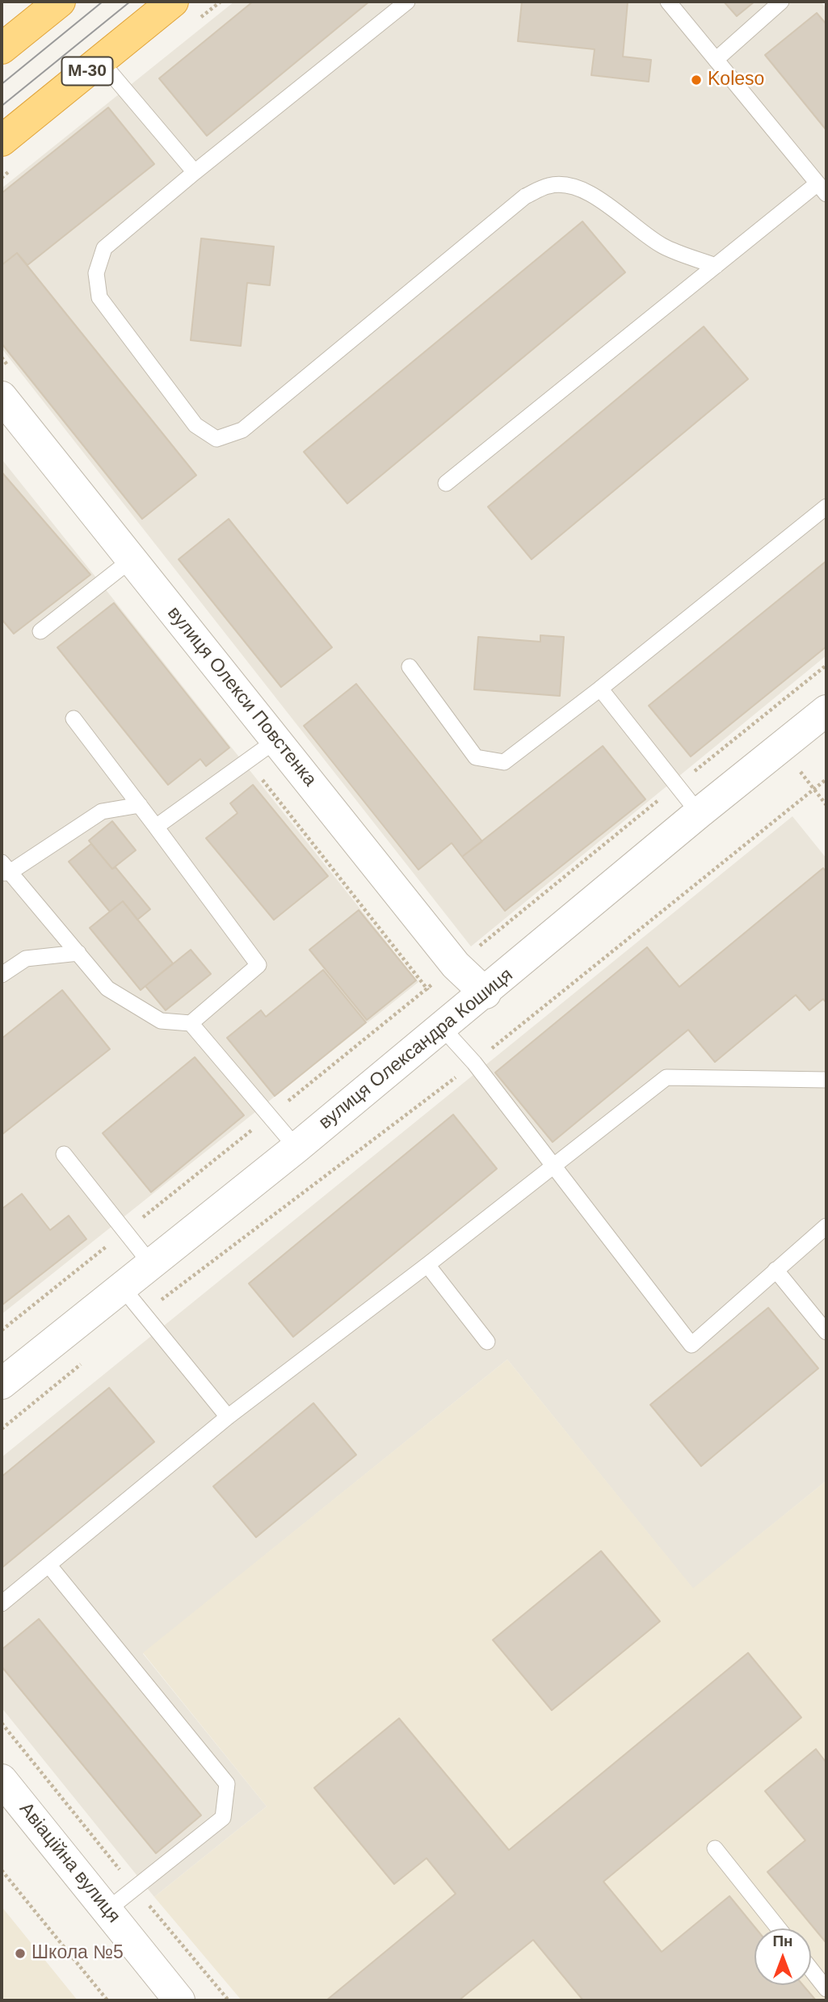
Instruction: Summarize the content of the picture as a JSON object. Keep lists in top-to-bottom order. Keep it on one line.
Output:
{"streets":{"highway":["М-30"],"street":["вулиця Олекси Повстенка","вулиця Олександра Кошиця","Авіаційна вулиця"]},"crossings":[["вулиця Олекси Повстенка","вулиця Олександра Кошиця"]],"places":["Koleso","Школа №5"],"north":"top"}
